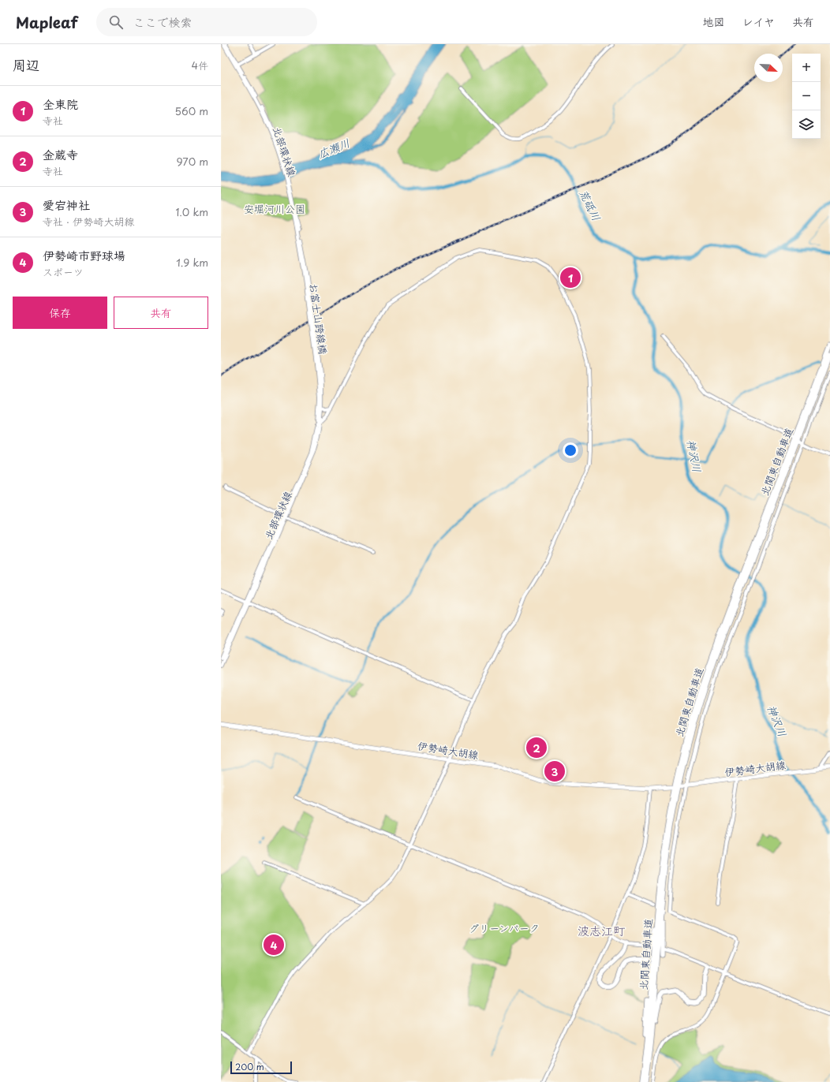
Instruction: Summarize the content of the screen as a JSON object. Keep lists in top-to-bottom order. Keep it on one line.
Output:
{"streets":{"highway":["北関東自動車道"],"main road":["伊勢崎大胡線"],"street":["北部環状線","お富士山跨線橋"]},"crossings":[["北部環状線","お富士山跨線橋"]],"districts":["波志江町"],"water":["広瀬川","荒砥川","神沢川"],"parks":["安堀河川公園","グリーンパーク"],"scale_bar":"200 m","north":"bottom right","page":{"header":"Mapleaf","search":"ここで検索","nav":["地図","レイヤ","共有"],"heading":["周辺","4件"],"map_buttons":["+","−"],"list":[{"mark":"1","name":"全東院","note":"寺社","value":"560 m"},{"mark":"2","name":"金蔵寺","note":"寺社","value":"970 m"},{"mark":"3","name":"愛宕神社","note":"寺社 · 伊勢崎大胡線","value":"1.0 km"},{"mark":"4","name":"伊勢崎市野球場","note":"スポーツ","value":"1.9 km"}],"pins":["1","2","3","4"],"buttons":["保存","共有"],"scale":"200 m"}}
